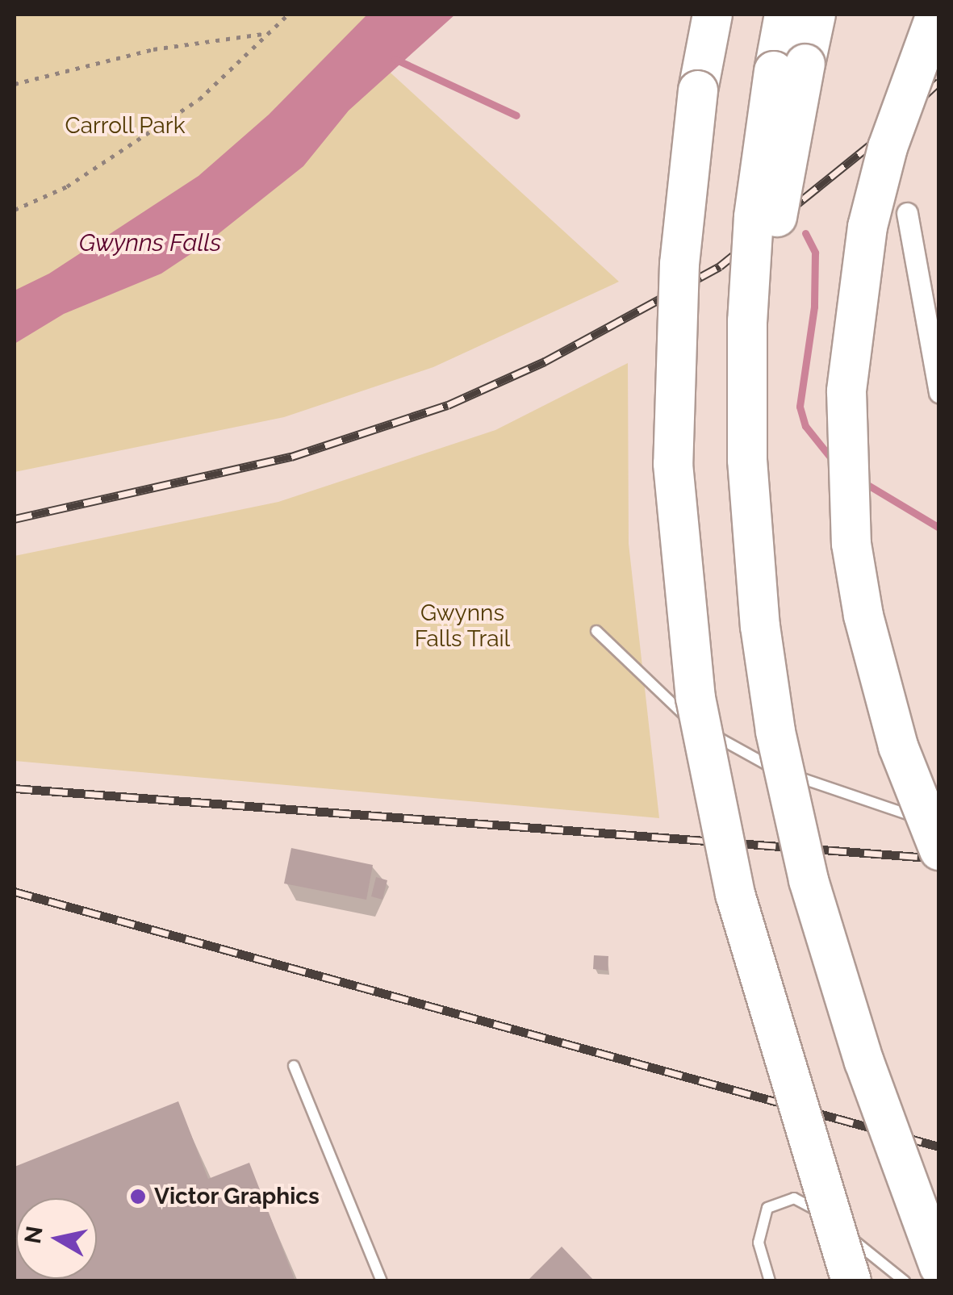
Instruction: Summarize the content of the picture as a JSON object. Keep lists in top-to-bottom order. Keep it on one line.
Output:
{"water":["Gwynns Falls"],"parks":["Carroll Park","Gwynns Falls Trail"],"places":["Victor Graphics"],"north":"left"}
